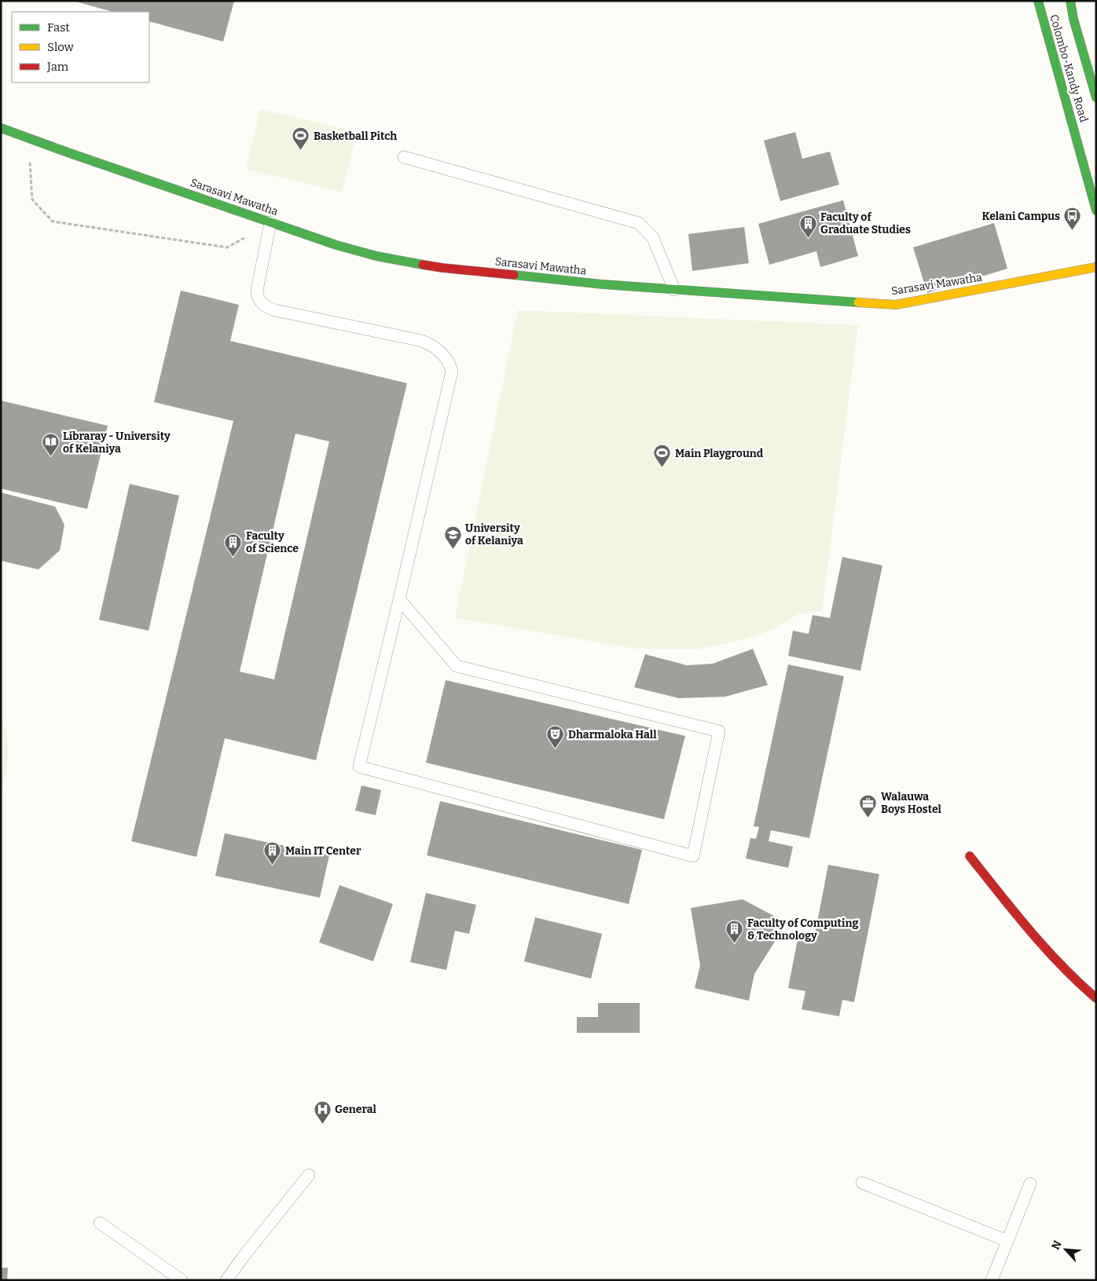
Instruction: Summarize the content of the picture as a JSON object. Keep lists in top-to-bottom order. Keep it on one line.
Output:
{"streets":{"main road":["Colombo-Kandy Road","Sarasavi Mawatha"]},"places":{"sports":["Basketball Pitch","Main Playground"],"bus stop":["Kelani Campus"],"building":["Faculty of Graduate Studies","Faculty of Science","Main IT Center","Faculty of Computing & Technology"],"library":["Libraray - University of Kelaniya"],"school or university":["University of Kelaniya"],"theatre":["Dharmaloka Hall"],"office":["Walauwa Boys Hostel"],"hospital":["General"]},"legend":["Fast","Slow","Jam"],"north":"top left"}
